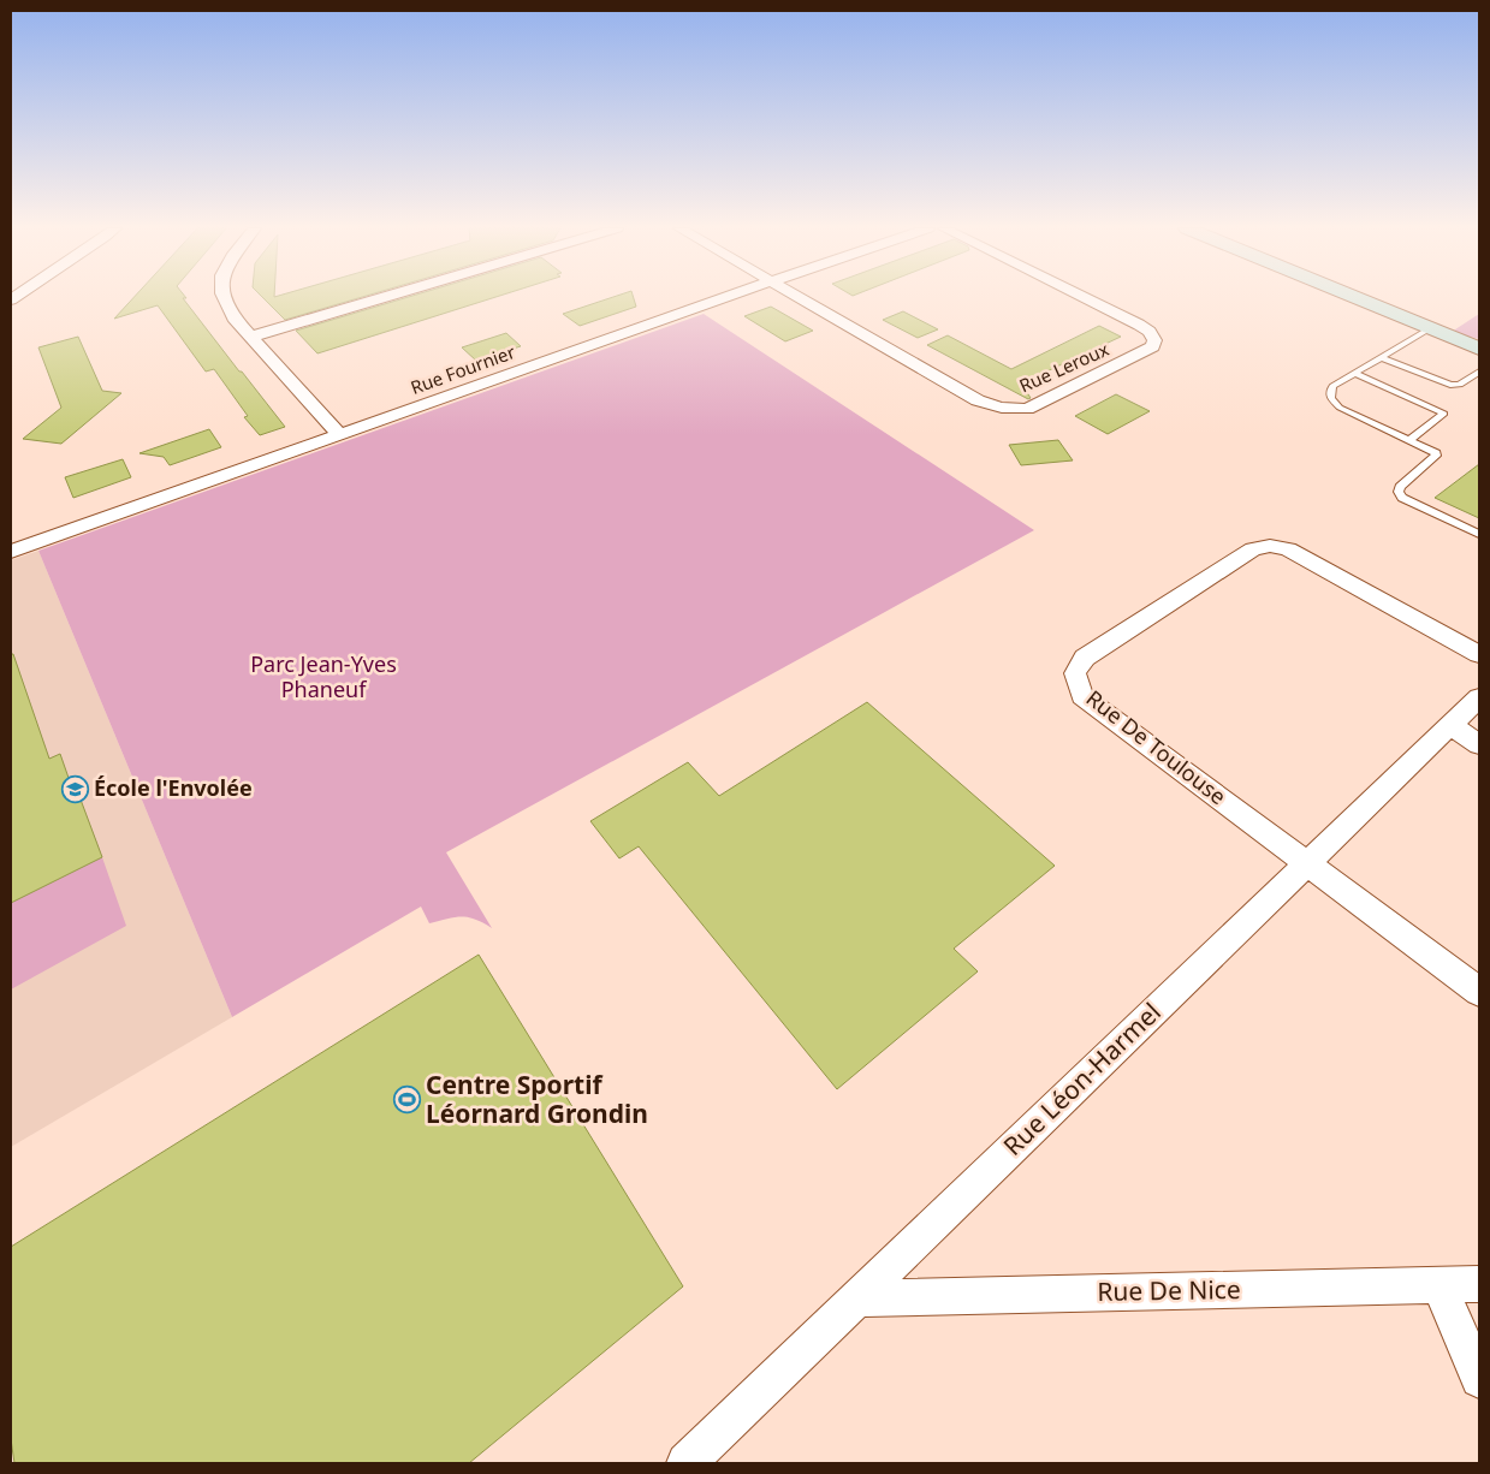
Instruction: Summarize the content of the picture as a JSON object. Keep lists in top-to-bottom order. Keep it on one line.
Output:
{"streets":{"street":["Rue Leroux","Rue Fournier","Rue De Toulouse","Rue Léon-Harmel","Rue De Nice"]},"crossings":[["Rue De Toulouse","Rue Léon-Harmel"],["Rue Léon-Harmel","Rue De Nice"]],"parks":["Parc Jean-Yves Phaneuf"],"places":{"school or university":["École l'Envolée"],"sports":["Centre Sportif Léornard Grondin"]}}
